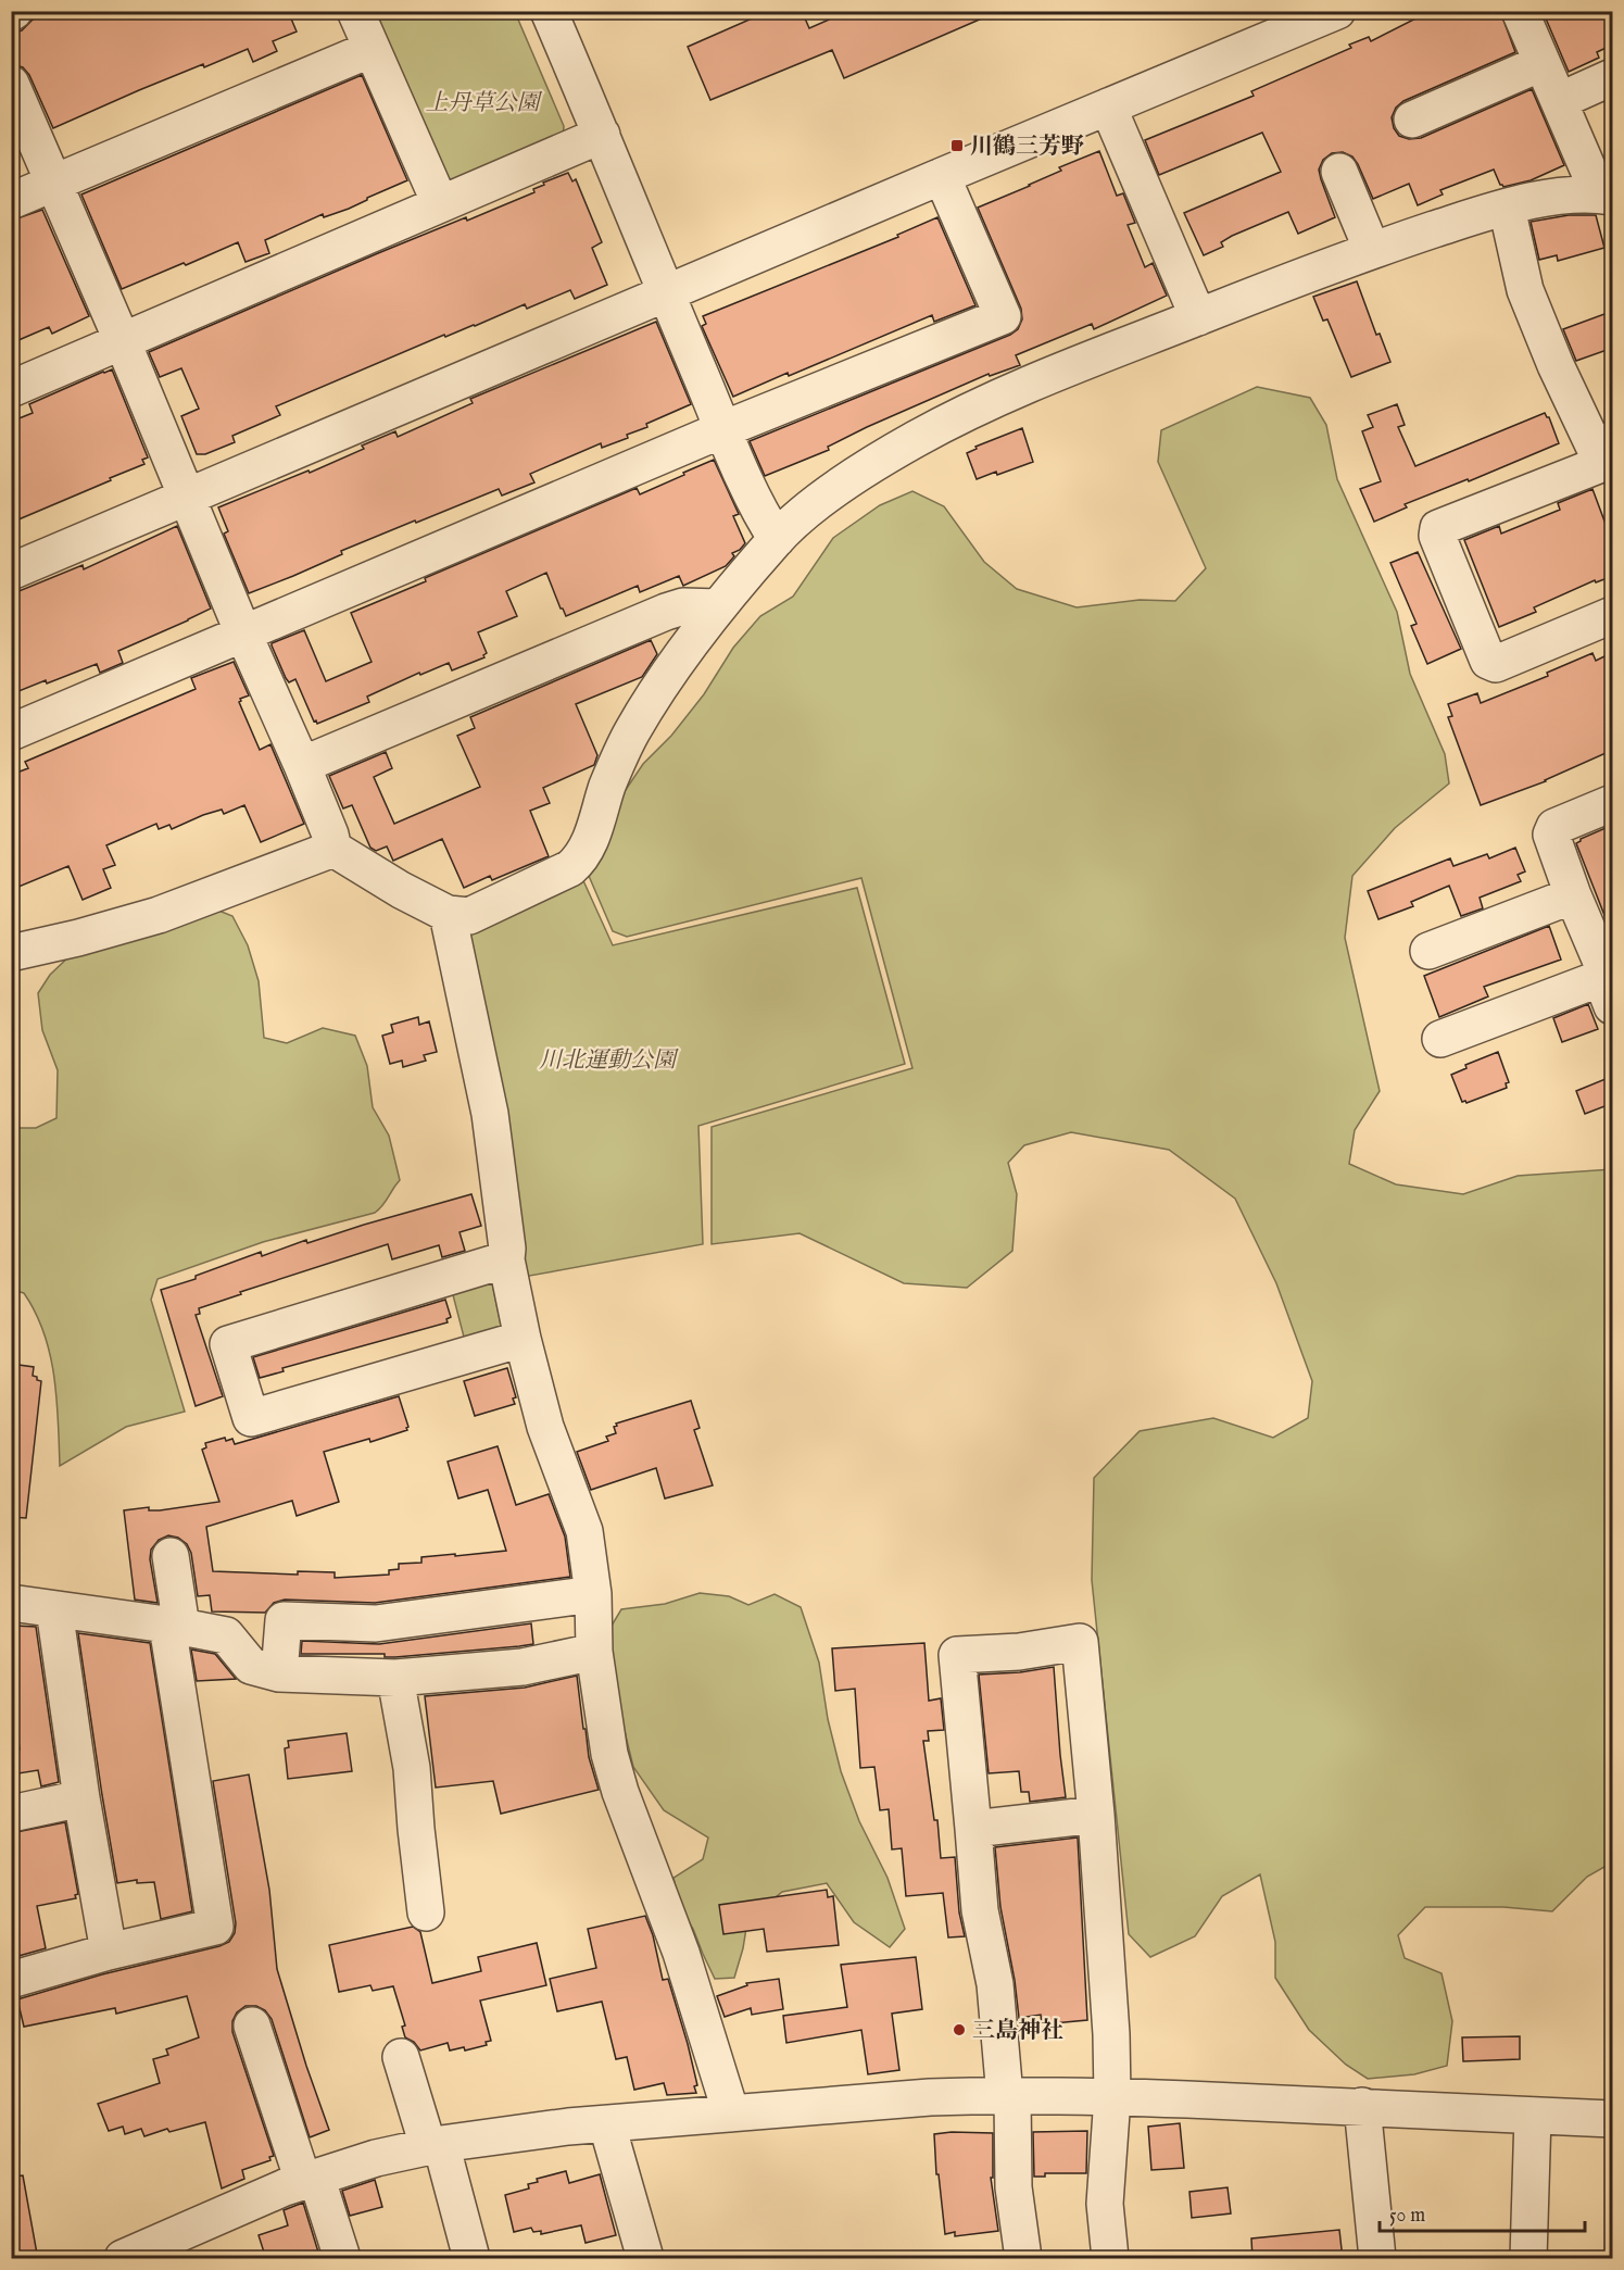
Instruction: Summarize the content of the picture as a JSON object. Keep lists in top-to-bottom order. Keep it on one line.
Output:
{"parks":["上丹草公園","川北運動公園"],"places":{"transit":["川鶴三芳野"],"other":["三島神社"]},"scale_bar":"50 m"}
